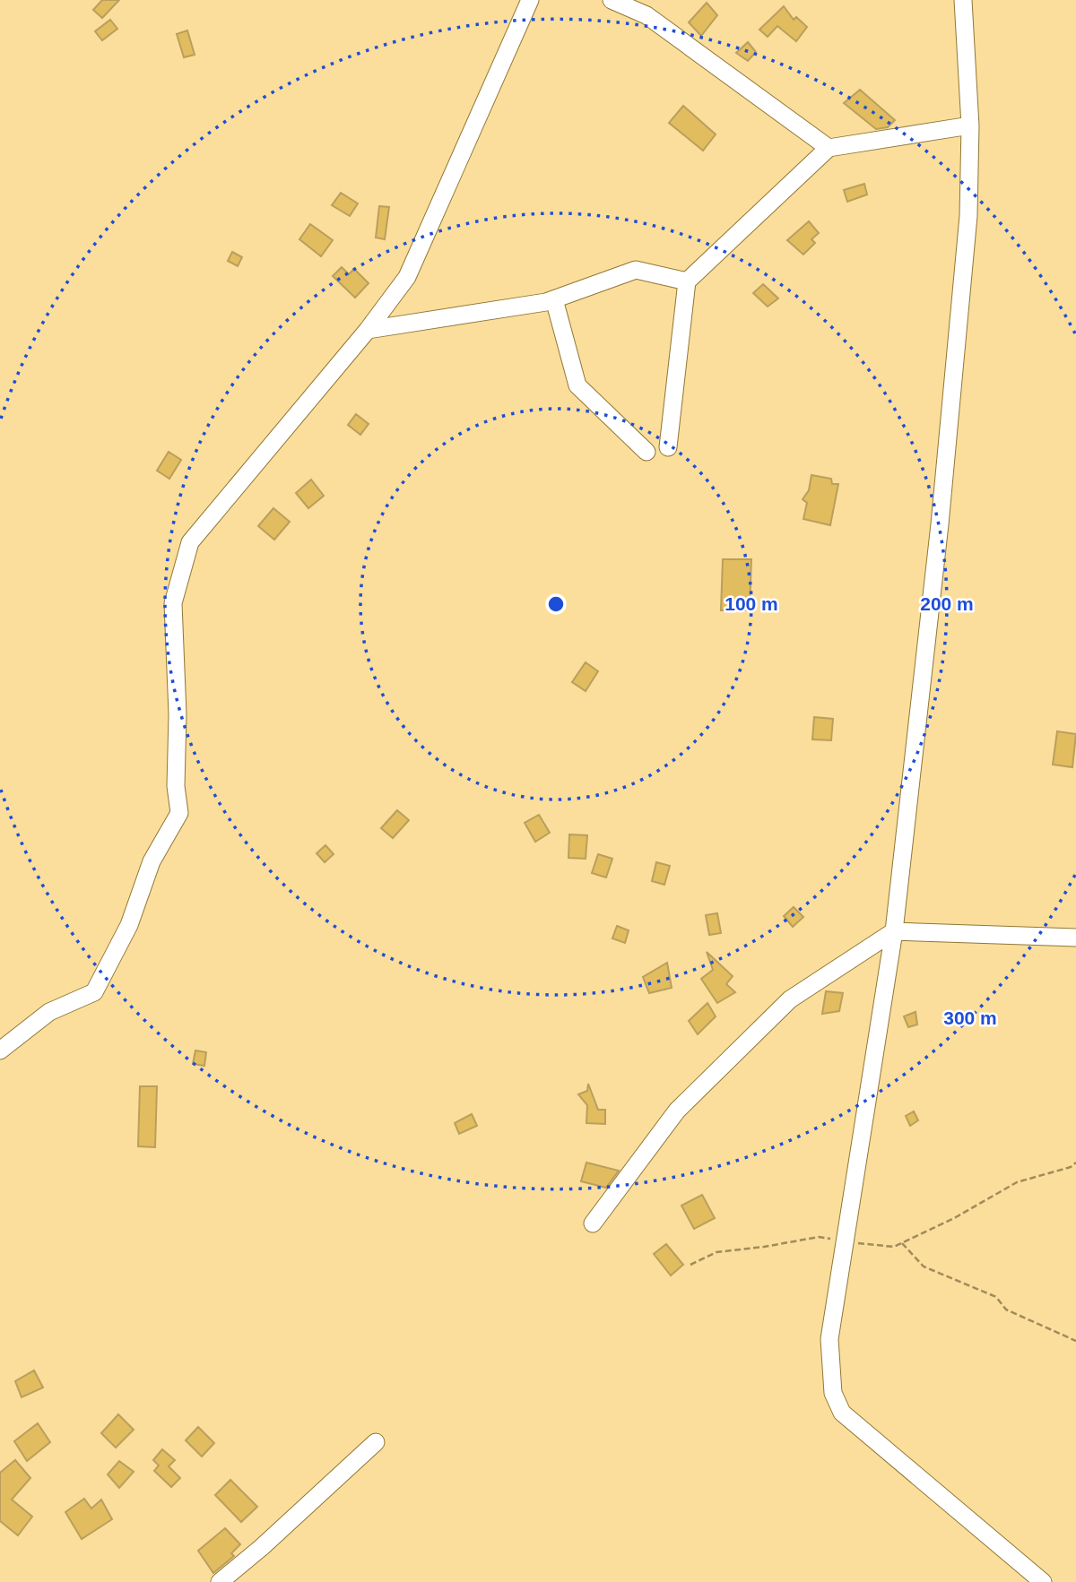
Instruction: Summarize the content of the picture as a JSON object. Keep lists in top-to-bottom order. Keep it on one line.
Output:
{"rings":["100 m","200 m","300 m"]}
